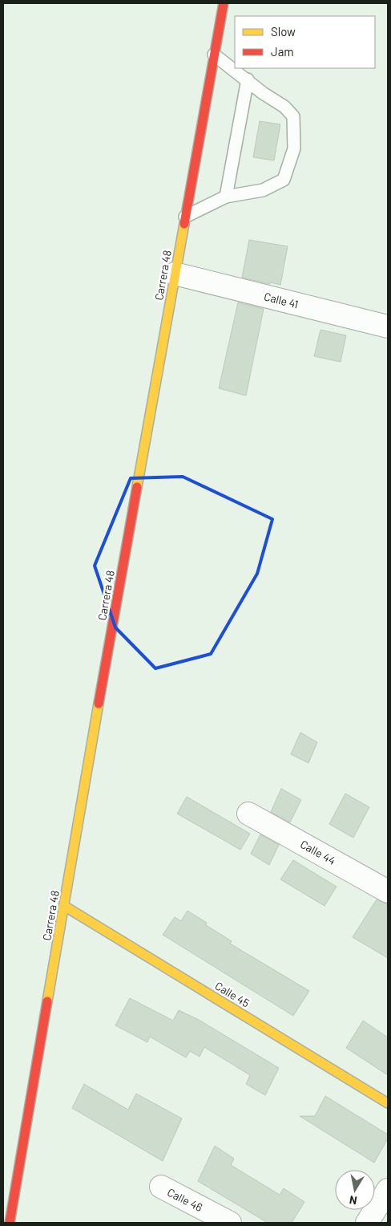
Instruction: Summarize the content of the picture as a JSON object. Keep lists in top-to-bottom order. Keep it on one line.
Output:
{"streets":{"main road":["Carrera 48","Calle 45"],"street":["Calle 41","Calle 44","Calle 46"]},"crossings":[["Carrera 48","Calle 41"],["Carrera 48","Calle 45"]],"legend":["Slow","Jam"],"north":"bottom"}
